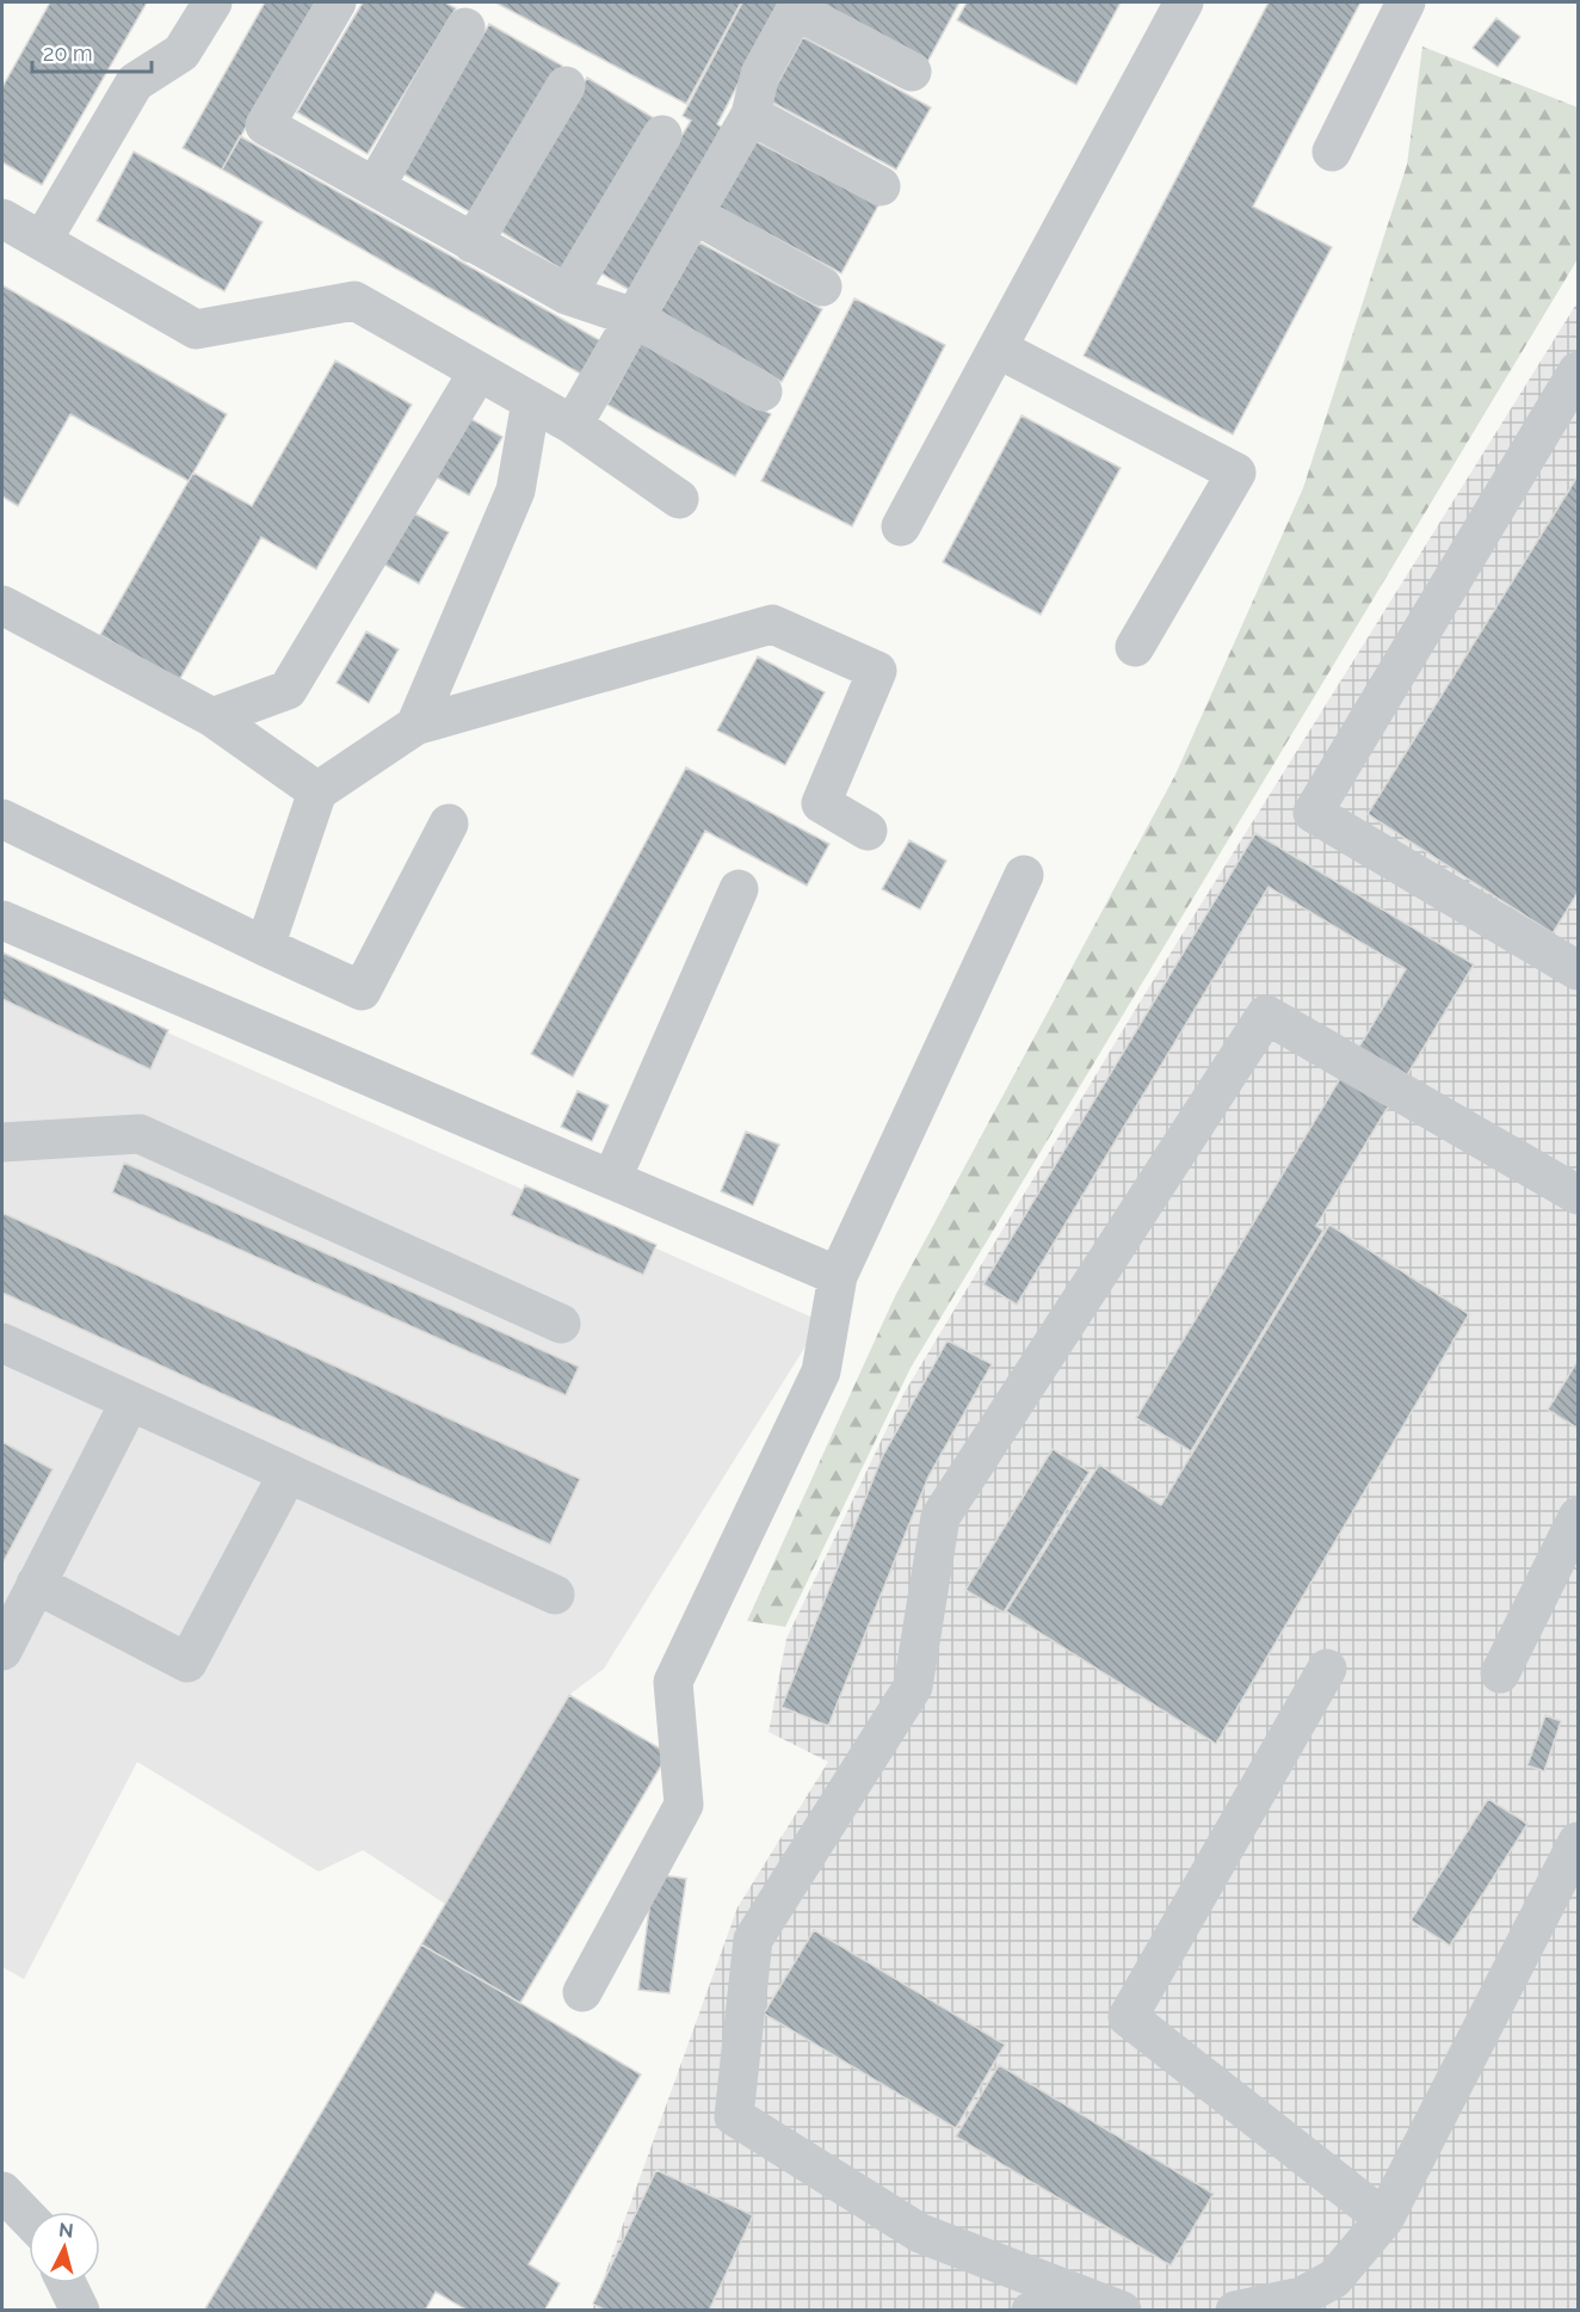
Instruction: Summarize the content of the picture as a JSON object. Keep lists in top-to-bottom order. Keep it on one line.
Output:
{"scale_bar":"20 m","north":"top"}
